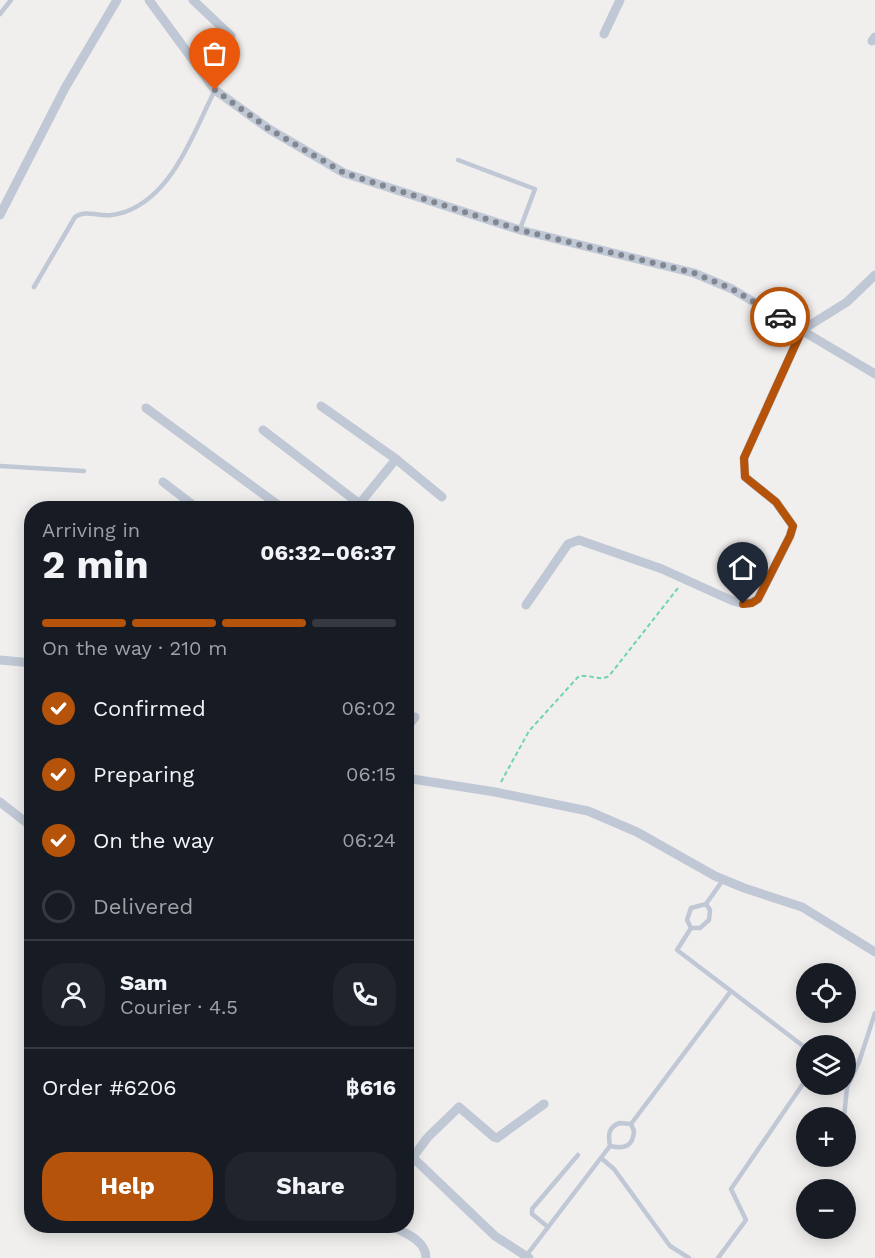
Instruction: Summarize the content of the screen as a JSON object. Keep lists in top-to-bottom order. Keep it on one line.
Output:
{"page":{"heading":["2 min","Arriving in","06:32–06:37"],"panel":["Sam","Courier · 4.5","Order #6206","฿616"],"bar":"On the way · 210 m","list":[["Confirmed","06:02"],["Preparing","06:15"],["On the way","06:24"],"Delivered"],"map_buttons":["+","−"],"buttons":["Help","Share"]}}
